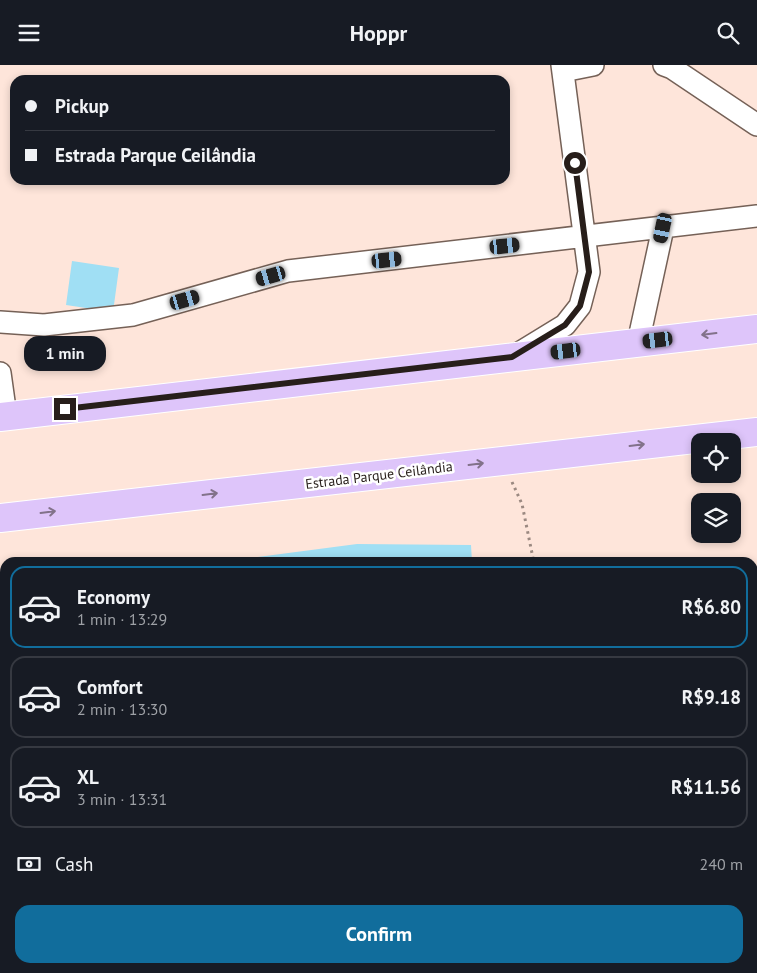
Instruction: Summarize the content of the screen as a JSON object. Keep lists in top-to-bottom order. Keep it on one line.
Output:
{"streets":{"highway":["Estrada Parque Ceilândia"]},"page":{"header":"Hoppr","banner":["Pickup","Estrada Parque Ceilândia"],"bubble":"1 min","list":[{"name":"Economy","note":"1 min · 13:29","value":"R$6.80"},{"name":"Comfort","note":"2 min · 13:30","value":"R$9.18"},{"name":"XL","note":"3 min · 13:31","value":"R$11.56"}],"pay":["Cash","240 m"],"buttons":"Confirm"}}
